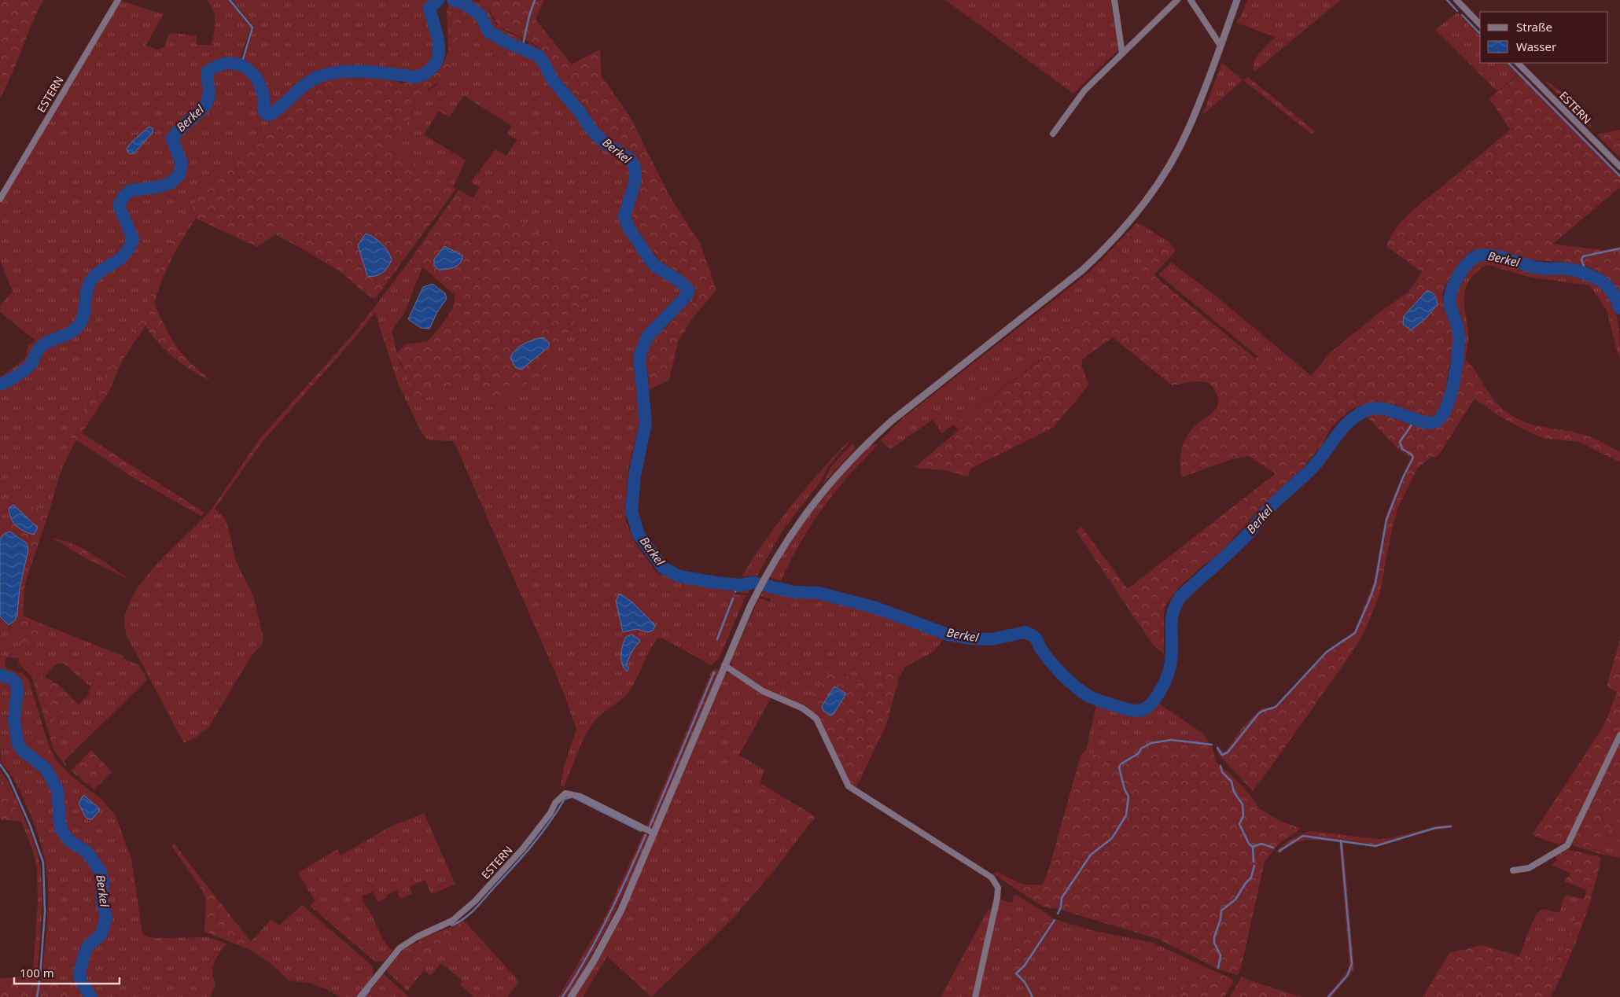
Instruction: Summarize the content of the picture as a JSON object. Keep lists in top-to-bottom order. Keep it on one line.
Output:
{"streets":{"street":["ESTERN"]},"water":["Berkel"],"legend":["Straße","Wasser"],"scale_bar":"100 m"}
